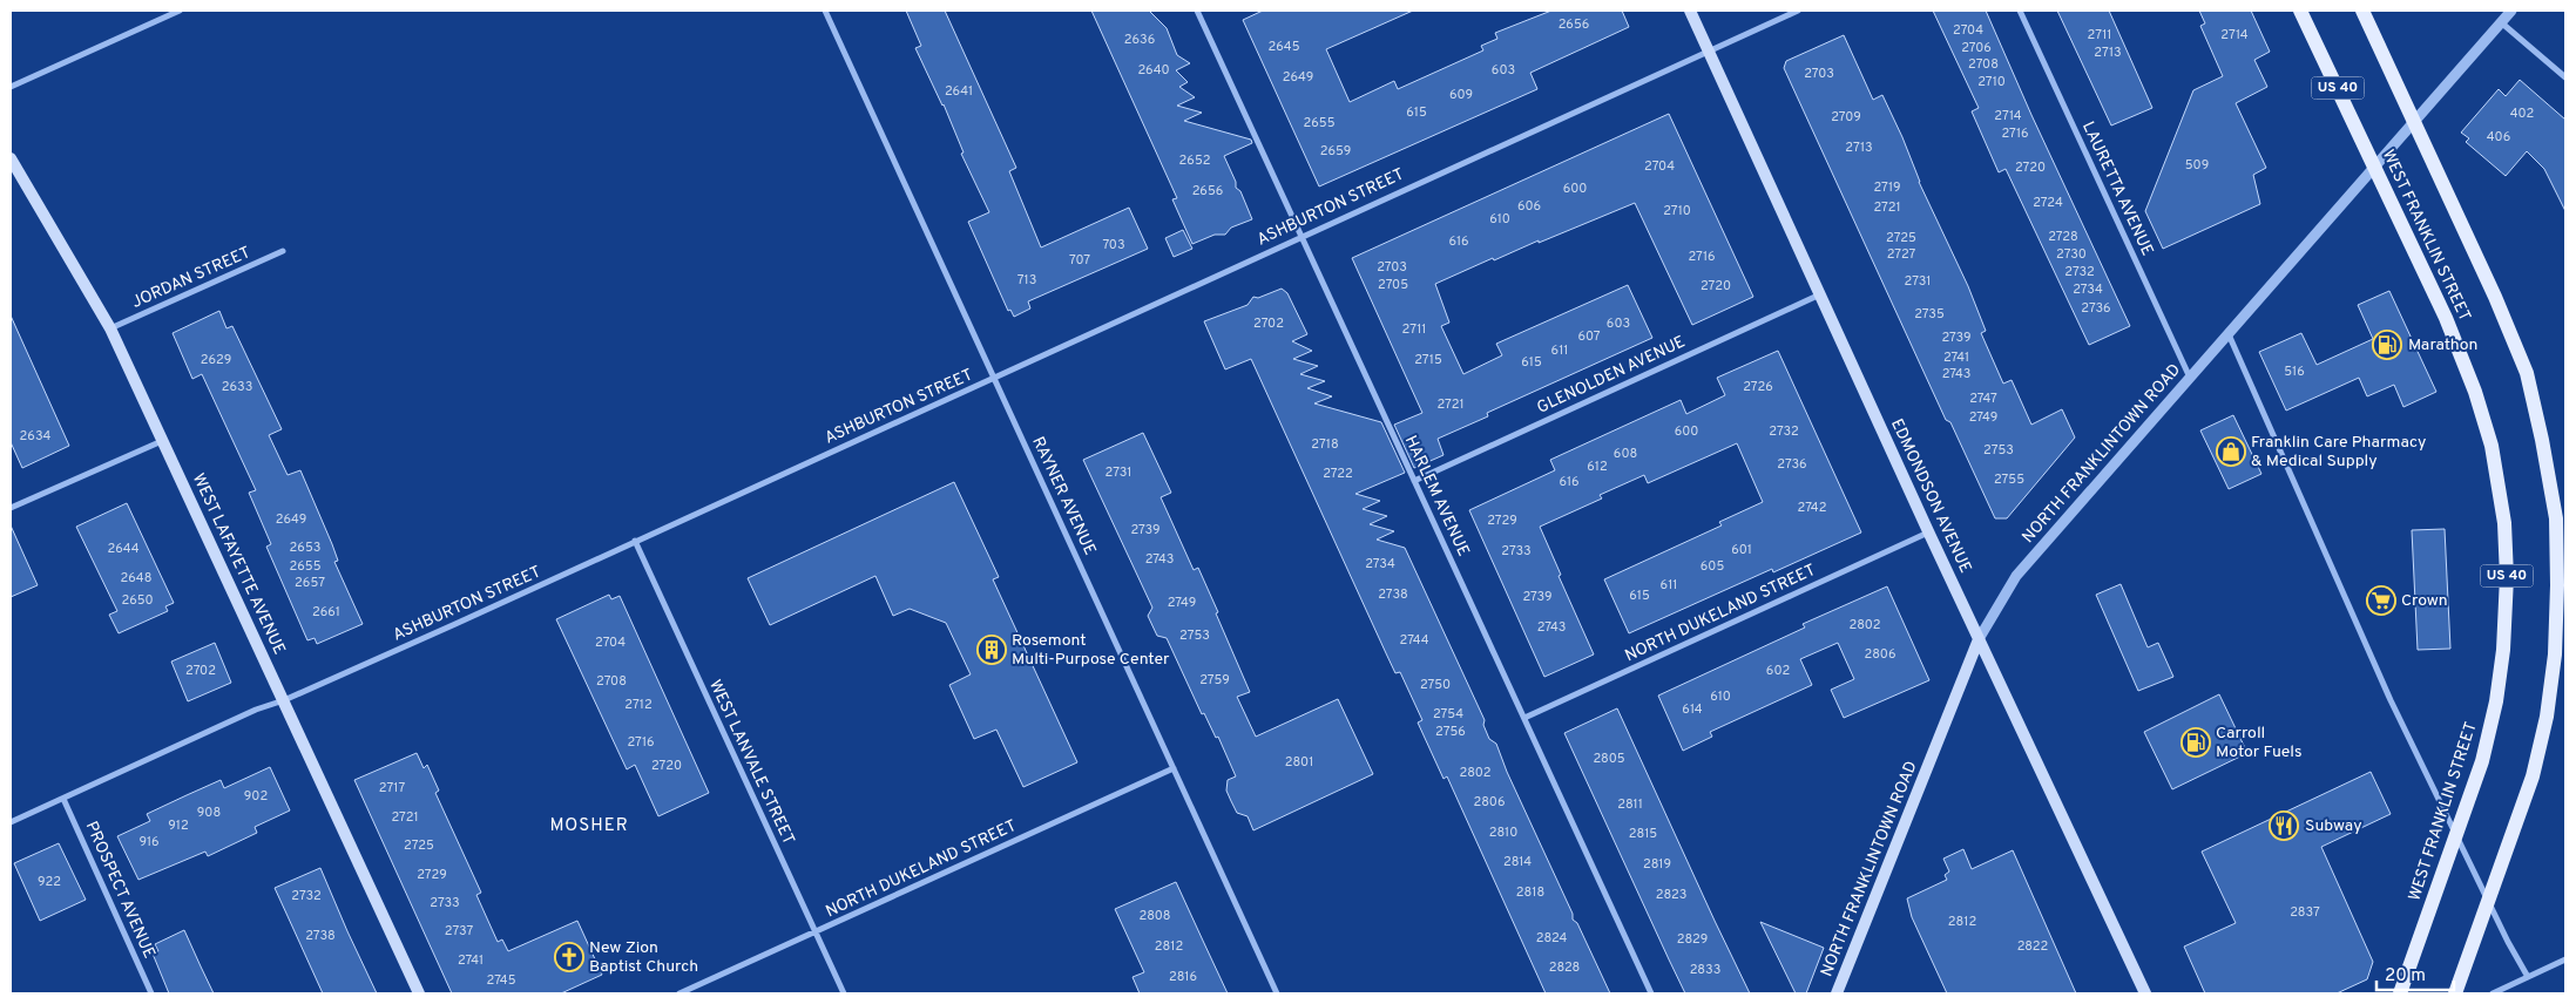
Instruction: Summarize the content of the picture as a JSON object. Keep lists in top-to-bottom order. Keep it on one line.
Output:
{"streets":{"main road":["US 40","WEST FRANKLIN STREET","NORTH FRANKLINTOWN ROAD","EDMONDSON AVENUE","WEST LAFAYETTE AVENUE"],"street":["LAURETTA AVENUE","ASHBURTON STREET","JORDAN STREET","GLENOLDEN AVENUE","RAYNER AVENUE","HARLEM AVENUE","NORTH DUKELAND STREET","WEST LANVALE STREET","PROSPECT AVENUE"]},"crossings":[["US 40","NORTH FRANKLINTOWN ROAD"],["LAURETTA AVENUE","NORTH FRANKLINTOWN ROAD"],["ASHBURTON STREET","RAYNER AVENUE"],["ASHBURTON STREET","HARLEM AVENUE"],["ASHBURTON STREET","EDMONDSON AVENUE"],["ASHBURTON STREET","WEST LAFAYETTE AVENUE"],["ASHBURTON STREET","WEST LANVALE STREET"],["ASHBURTON STREET","PROSPECT AVENUE"],["WEST FRANKLIN STREET","NORTH FRANKLINTOWN ROAD"],["JORDAN STREET","WEST LAFAYETTE AVENUE"],["GLENOLDEN AVENUE","HARLEM AVENUE"],["GLENOLDEN AVENUE","EDMONDSON AVENUE"],["NORTH FRANKLINTOWN ROAD","EDMONDSON AVENUE"],["RAYNER AVENUE","NORTH DUKELAND STREET"],["HARLEM AVENUE","NORTH DUKELAND STREET"],["EDMONDSON AVENUE","NORTH DUKELAND STREET"],["NORTH DUKELAND STREET","WEST LANVALE STREET"]],"districts":["MOSHER"],"places":{"fuel station":["Marathon","Carroll Motor Fuels"],"shop":["Franklin Care Pharmacy & Medical Supply"],"supermarket":["Crown"],"building":["Rosemont Multi-Purpose Center"],"restaurant":["Subway"],"church":["New Zion Baptist Church"]},"house_numbers":["2656","2704","2711","2714","2636","2645","2706","2713","2708","2640","603","2703","2649","2710","2641","609","615","402","2714","2709","2655","2716","406","2713","2659","2652","509","2704","2720","2719","600","2656","2724","606","2721","2710","610","2728","2725","616","703","2727","2730","2716","707","2703","2732","713","2731","2705","2720","2734","2736","2735","2702","603","2711","607","2739","611","2741","2629","2715","615","516","2743","2633","2726","2747","2721","2749","600","2732","2634","2718","2753","608","2736","612","2731","2722","2755","616","2742","2649","2729","2739","2653","2644","601","2733","2743","2734","2655","605","2648","2657","611","2738","615","2739","2650","2749","2661","2802","2743","2753","2744","2704","2806","2702","602","2759","2708","2750","610","2712","614","2754","2756","2716","2805","2801","2720","2802","2717","902","2806","2811","908","2721","912","2810","2815","916","2725","2814","2819","2729","922","2818","2823","2732","2733","2837","2808","2812","2737","2738","2824","2829","2812","2822","2741","2828","2833","2816","2745"],"scale_bar":"20 m"}
